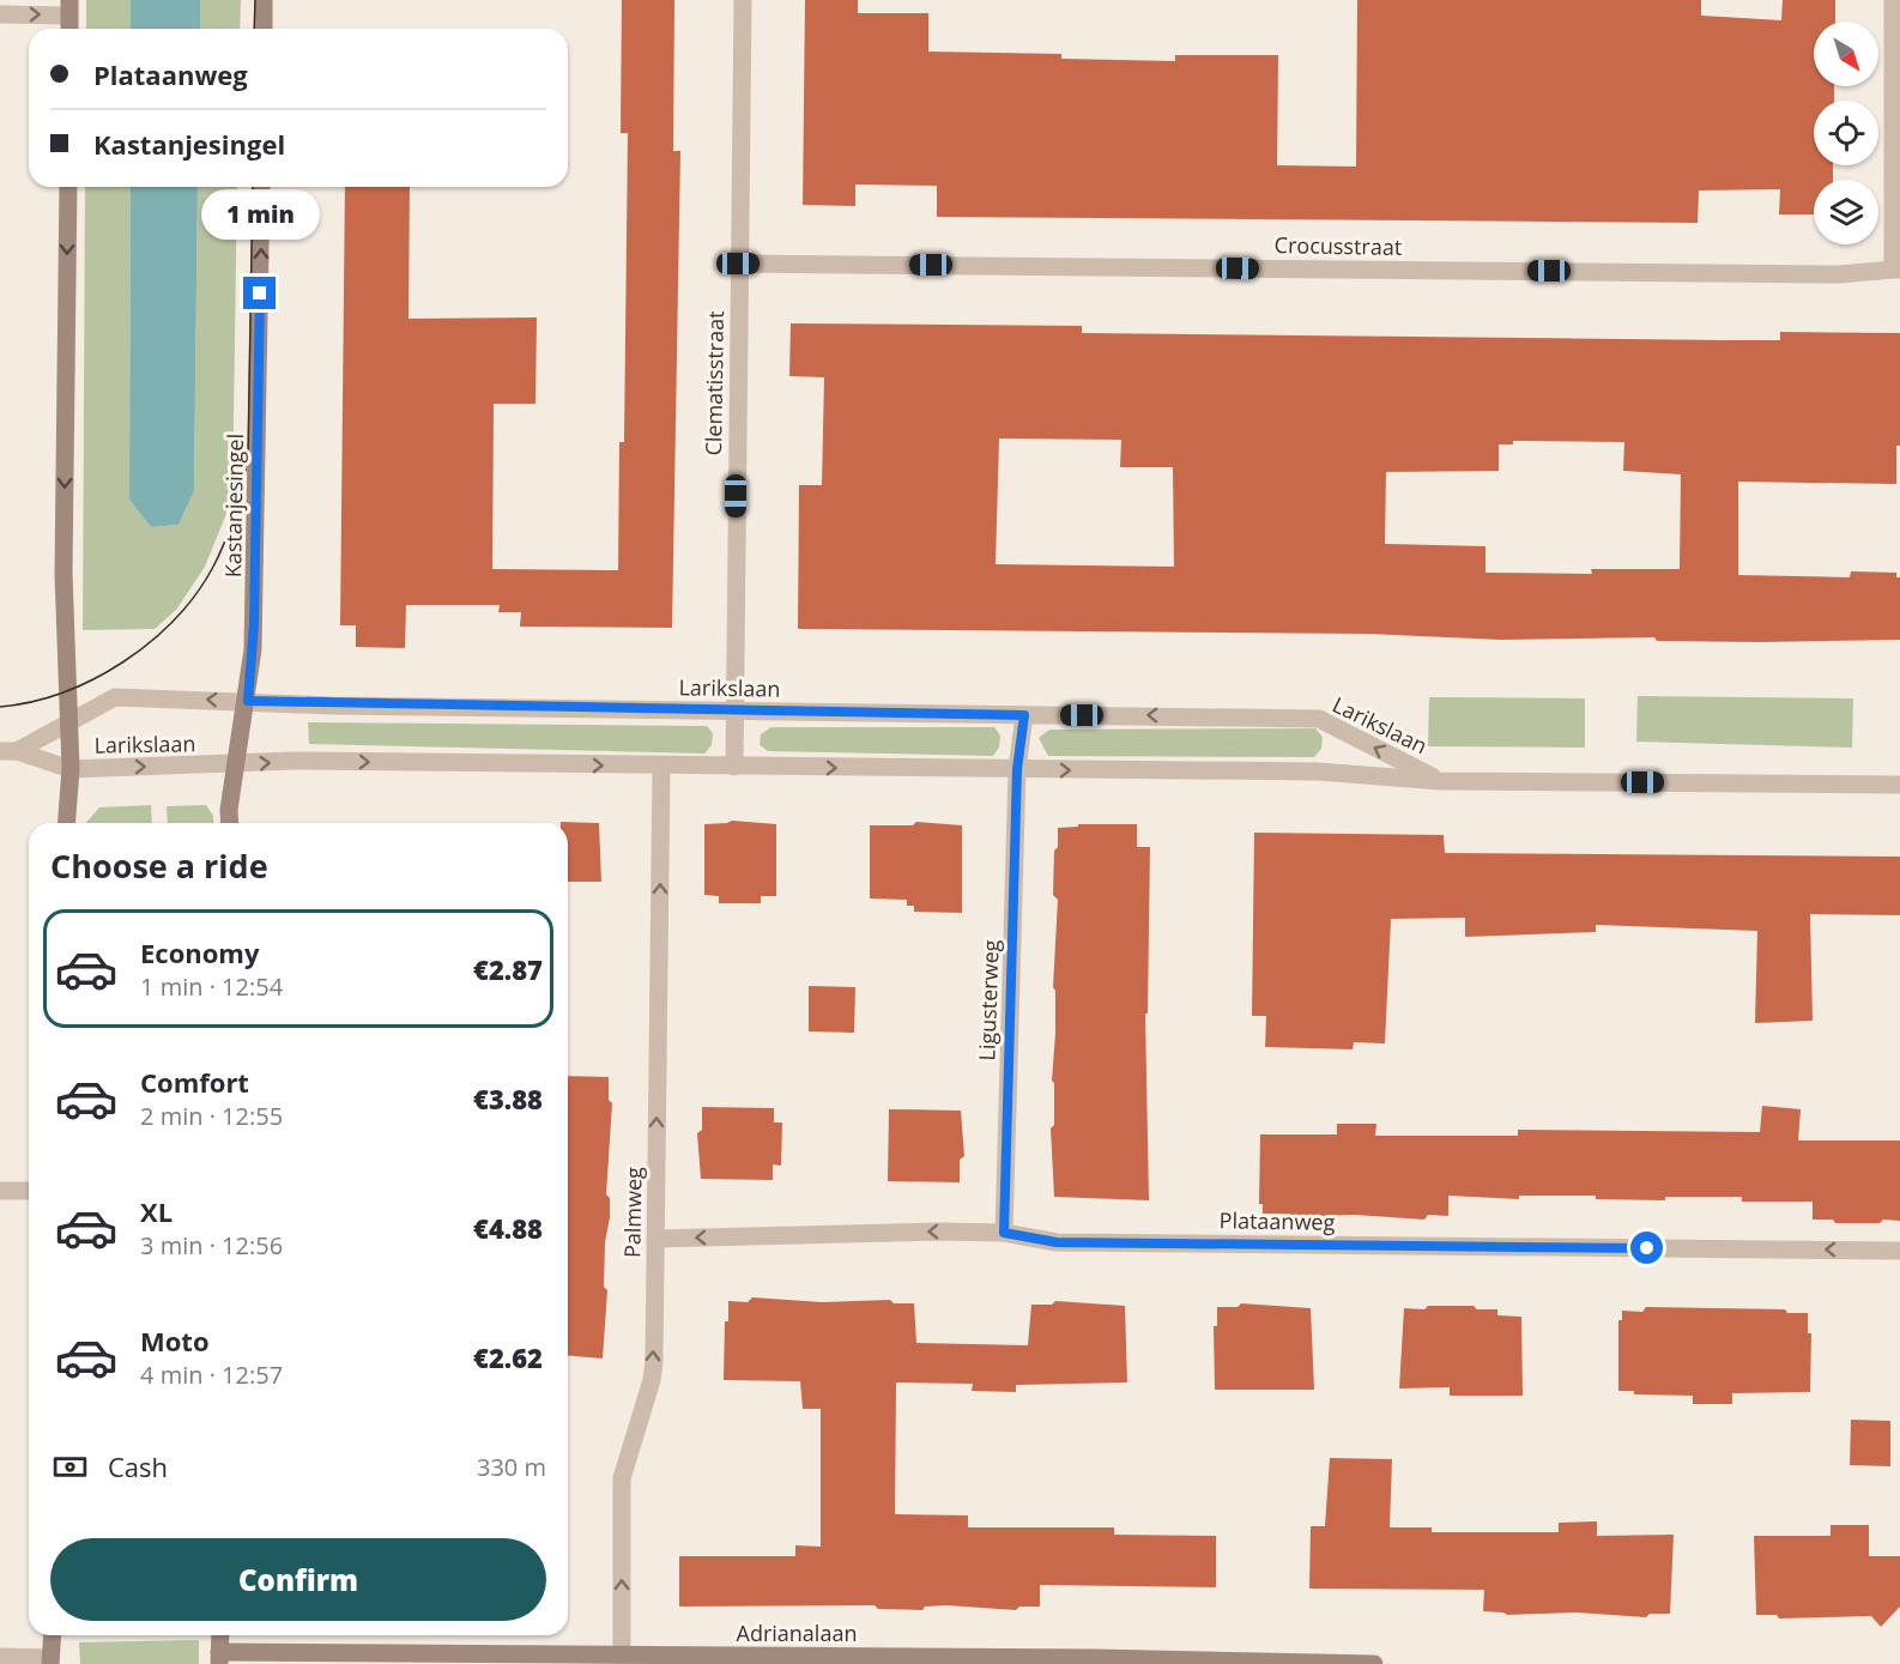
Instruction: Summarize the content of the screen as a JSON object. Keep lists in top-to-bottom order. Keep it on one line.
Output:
{"streets":{"street":["Crocusstraat","Clematisstraat","Kastanjesingel","Larikslaan","Ligusterweg","Palmweg","Plataanweg","Adrianalaan"]},"crossings":[["Crocusstraat","Clematisstraat"],["Clematisstraat","Larikslaan"],["Kastanjesingel","Larikslaan"],["Larikslaan","Ligusterweg"],["Larikslaan","Palmweg"],["Ligusterweg","Plataanweg"],["Palmweg","Plataanweg"],["Palmweg","Adrianalaan"]],"one_way":["Kastanjesingel","Palmweg","Plataanweg"],"north":"bottom right","page":{"banner":["Plataanweg","Kastanjesingel"],"bubble":"1 min","heading":"Choose a ride","list":[{"name":"Economy","note":"1 min · 12:54","value":"€2.87"},{"name":"Comfort","note":"2 min · 12:55","value":"€3.88"},{"name":"XL","note":"3 min · 12:56","value":"€4.88"},{"name":"Moto","note":"4 min · 12:57","value":"€2.62"}],"pay":["Cash","330 m"],"buttons":"Confirm"}}
